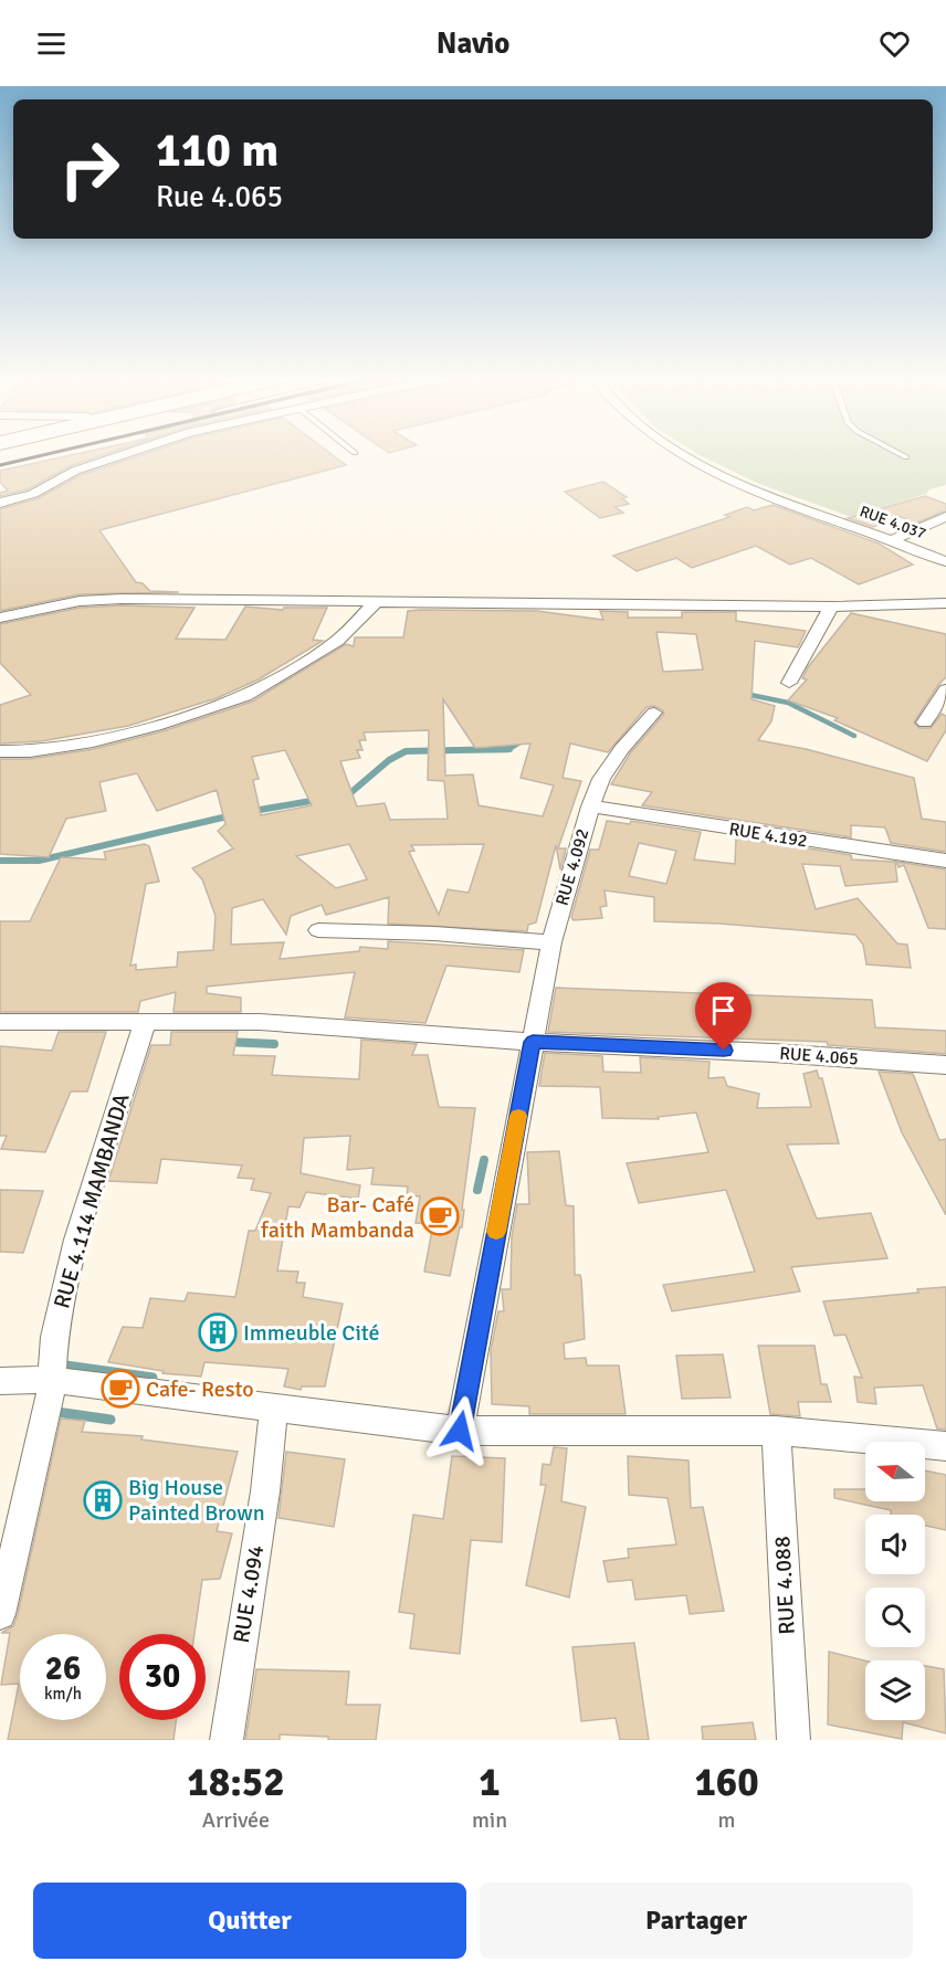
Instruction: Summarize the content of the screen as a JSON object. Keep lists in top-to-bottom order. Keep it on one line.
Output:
{"streets":{"street":["RUE 4.037","RUE 4.192","RUE 4.092","RUE 4.065","RUE 4.114 MAMBANDA","RUE 4.088","RUE 4.094"]},"crossings":[["RUE 4.192","RUE 4.092"],["RUE 4.092","RUE 4.065"],["RUE 4.065","RUE 4.114 MAMBANDA"]],"places":{"cafe":["Bar- Café faith Mambanda","Cafe- Resto"],"building":["Immeuble Cité","Big House Painted Brown"]},"north":"left","page":{"header":"Navio","turn":["110 m","Rue 4.065"],"speed":"26 km/h","limit":"30","eta":["18:52","Arrivée","1","min","160","m"],"buttons":["Quitter","Partager"]}}
